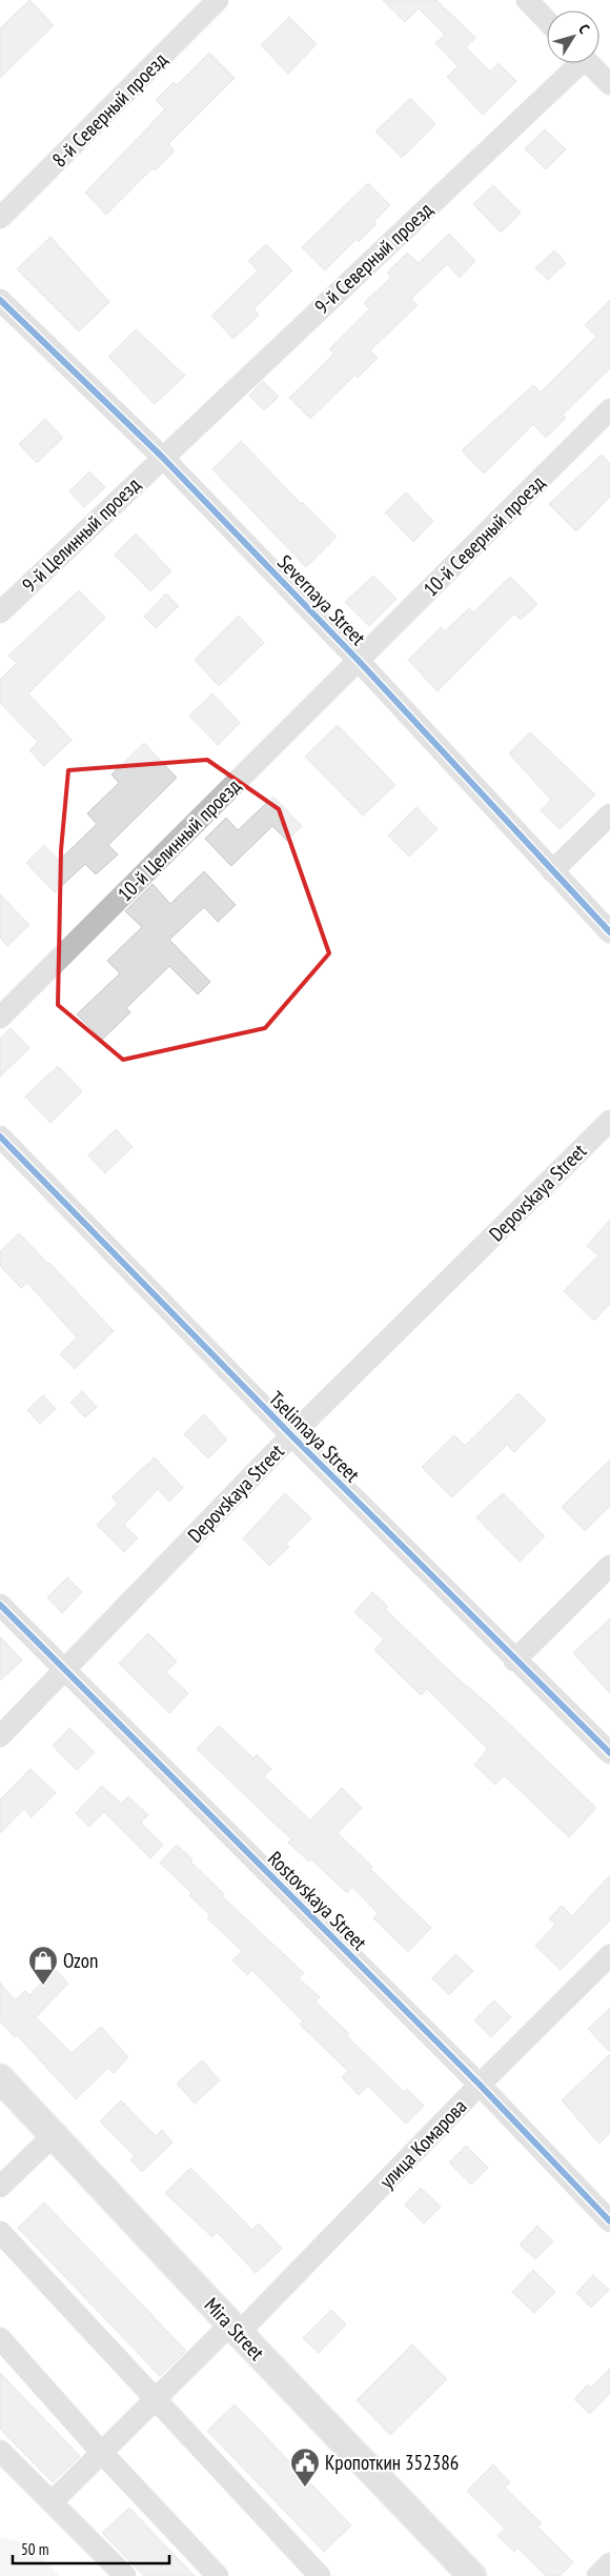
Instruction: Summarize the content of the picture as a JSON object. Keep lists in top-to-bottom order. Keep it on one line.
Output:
{"streets":{"main road":["Mira Street"],"street":["8-й Северный проезд","9-й Северный проезд","9-й Целинный проезд","10-й Северный проезд","Severnaya Street","10-й Целинный проезд","Depovskaya Street","Tselinnaya Street","Rostovskaya Street","улица Комарова"]},"crossings":[["9-й Северный проезд","9-й Целинный проезд"],["9-й Северный проезд","Severnaya Street"],["9-й Целинный проезд","Severnaya Street"],["10-й Северный проезд","Severnaya Street"],["10-й Северный проезд","10-й Целинный проезд"],["Severnaya Street","10-й Целинный проезд"],["Depovskaya Street","Tselinnaya Street"],["Depovskaya Street","Rostovskaya Street"],["Rostovskaya Street","улица Комарова"],["улица Комарова","Mira Street"]],"places":{"shop":["Ozon"],"public building":["Кропоткин 352386"]},"scale_bar":"50 m","north":"top right"}
